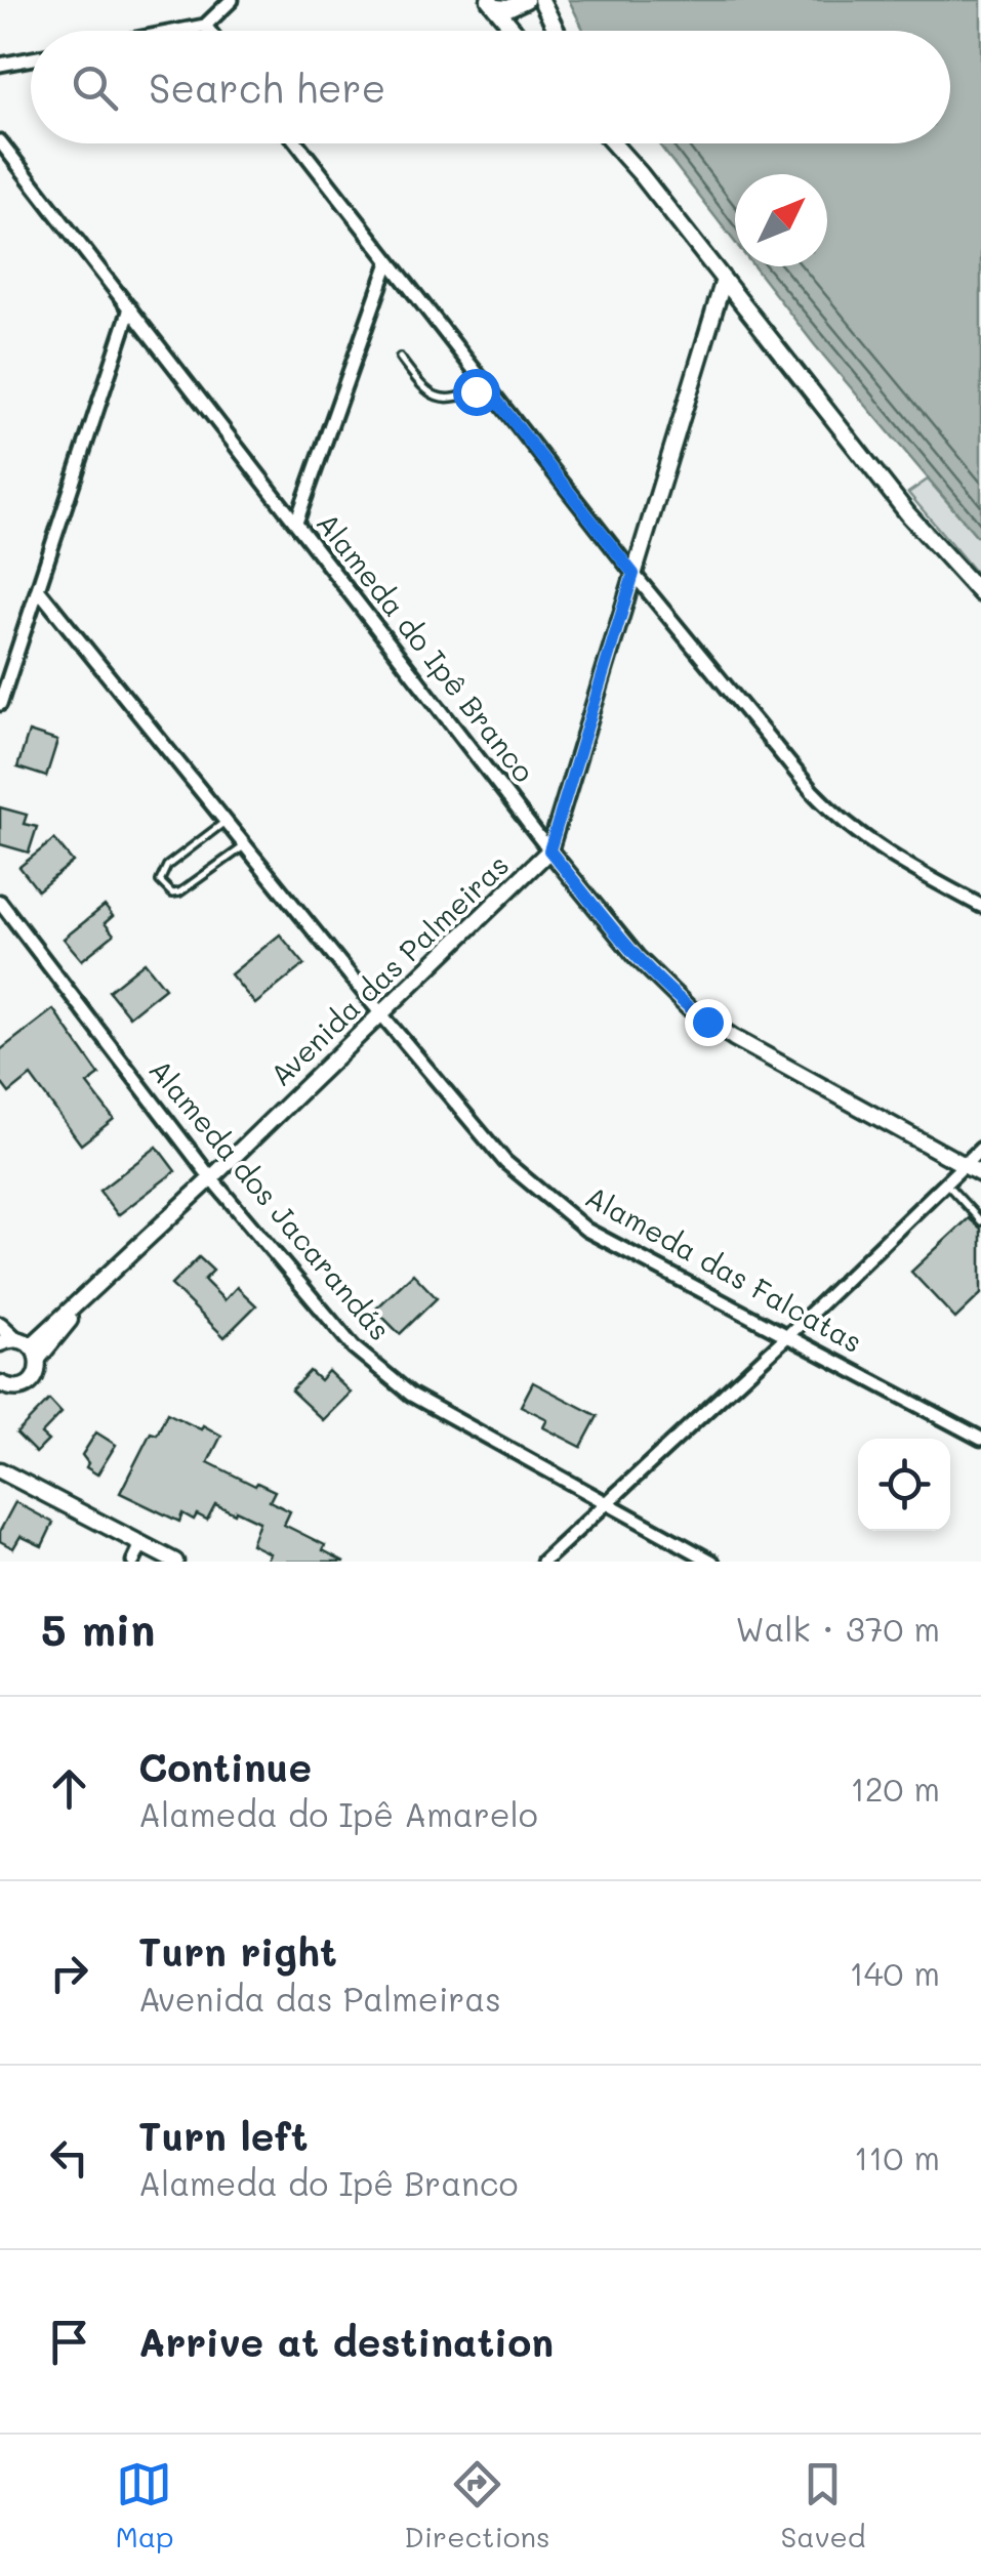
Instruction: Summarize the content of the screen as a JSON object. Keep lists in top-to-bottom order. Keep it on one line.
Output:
{"streets":{"street":["Alameda do Ipê Branco","Avenida das Palmeiras","Alameda dos Jacarandás","Alameda das Falcatas"]},"crossings":[["Alameda do Ipê Branco","Avenida das Palmeiras"],["Avenida das Palmeiras","Alameda dos Jacarandás"],["Avenida das Palmeiras","Alameda das Falcatas"]],"north":"top right","page":{"search":"Search here","heading":["5 min","Walk · 370 m"],"list":[["Continue","Alameda do Ipê Amarelo","120 m"],["Turn right","Avenida das Palmeiras","140 m"],["Turn left","Alameda do Ipê Branco","110 m"],"Arrive at destination"],"nav":["Map","Directions","Saved"]}}
